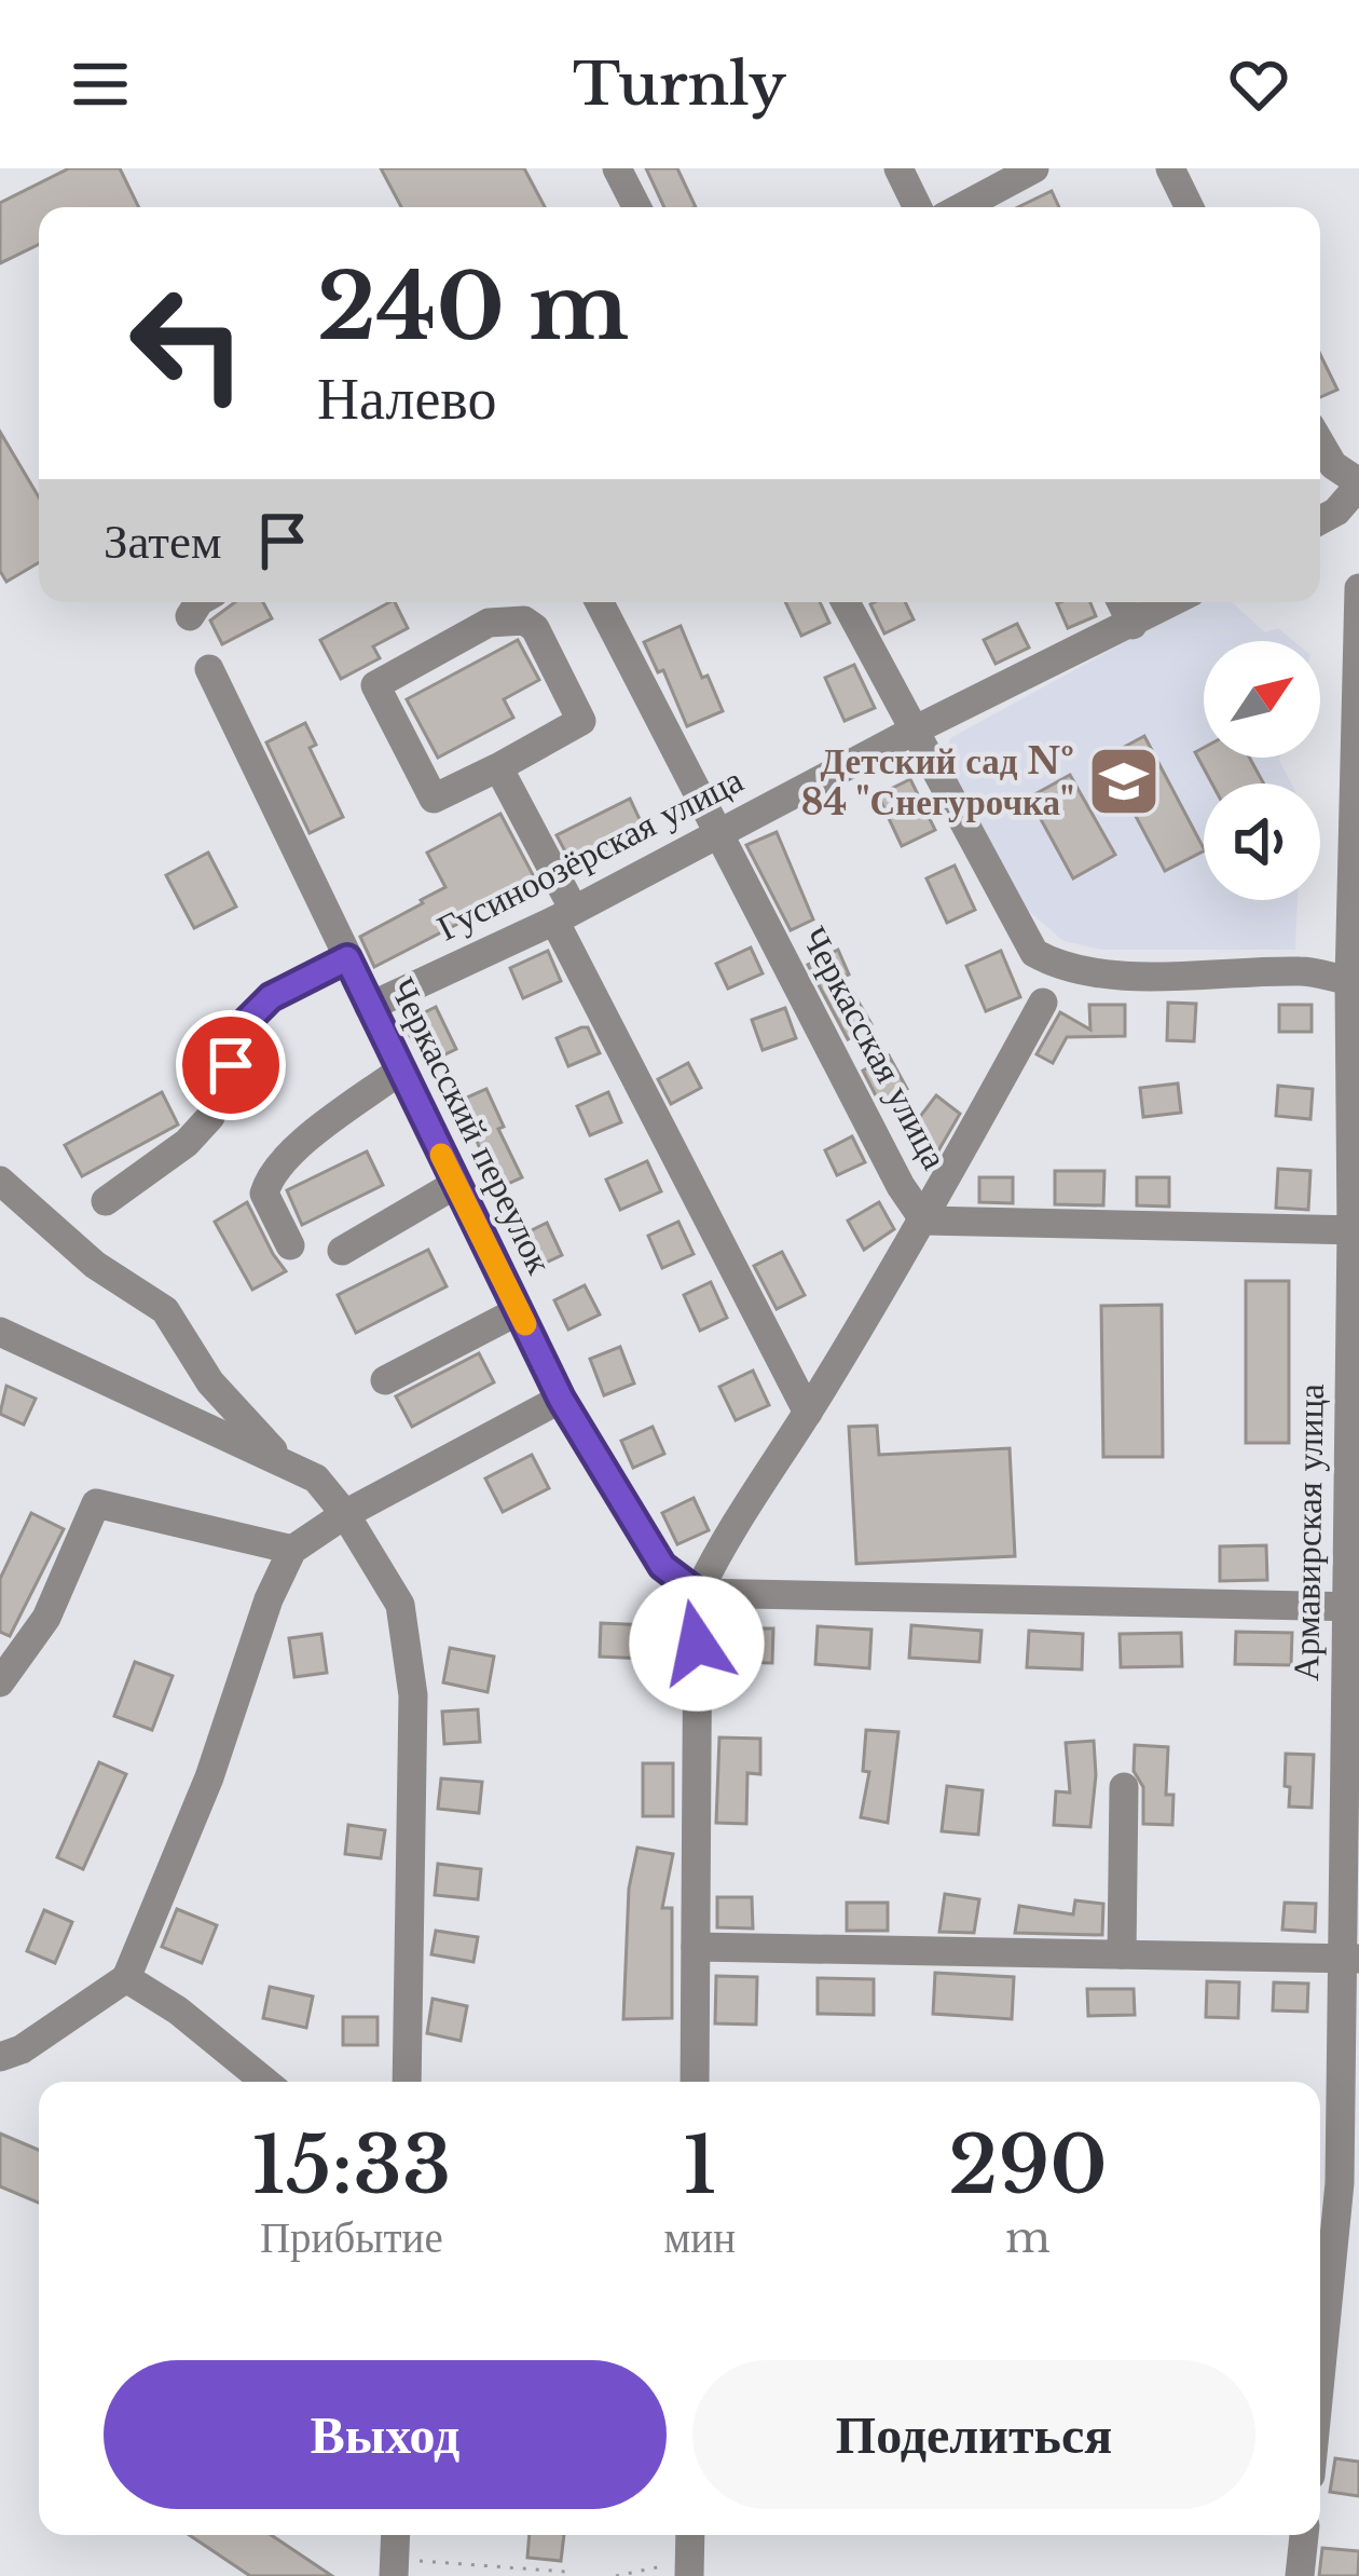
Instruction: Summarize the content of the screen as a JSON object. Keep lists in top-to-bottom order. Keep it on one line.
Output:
{"streets":{"street":["Гусиноозёрская улица","Черкасская улица","Черкасский переулок","Армавирская улица"]},"crossings":[["Гусиноозёрская улица","Черкасская улица"],["Гусиноозёрская улица","Черкасский переулок"],["Черкасская улица","Армавирская улица"]],"places":{"school or university":["Детский сад № 84 \"Снегурочка\""]},"north":"top right","page":{"header":"Turnly","turn":["240 m","Налево"],"then":"Затем","eta":["15:33","Прибытие","1","мин","290","m"],"buttons":["Выход","Поделиться"]}}
